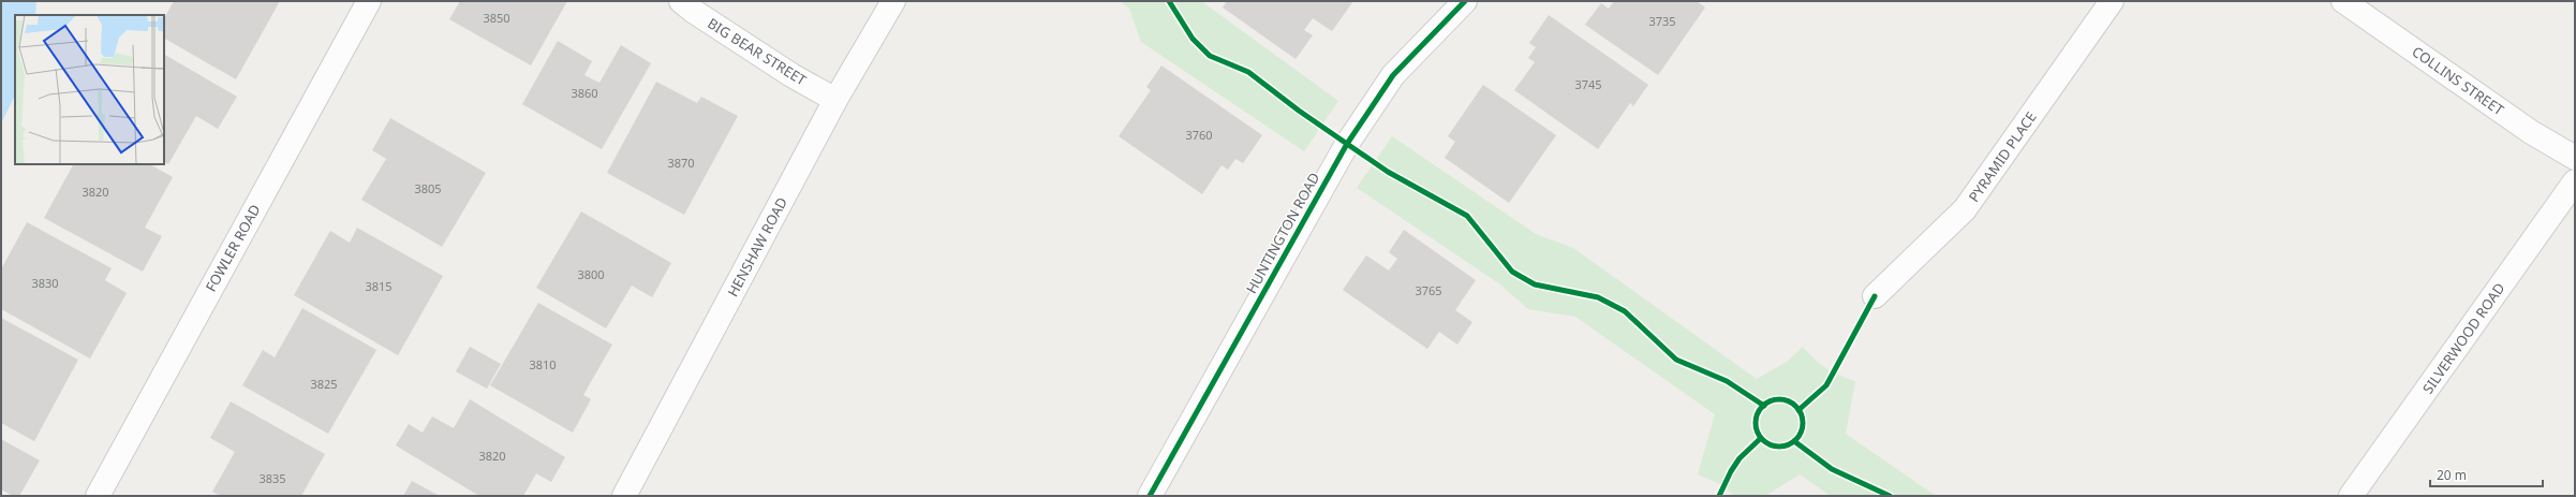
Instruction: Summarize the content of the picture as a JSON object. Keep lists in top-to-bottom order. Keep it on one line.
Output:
{"streets":{"street":["BIG BEAR STREET","COLLINS STREET","PYRAMID PLACE","HUNTINGTON ROAD","HENSHAW ROAD","FOWLER ROAD","SILVERWOOD ROAD"]},"crossings":[["BIG BEAR STREET","HENSHAW ROAD"]],"house_numbers":["3850","3735","3745","3860","3760","3870","3805","3820","3800","3830","3815","3765","3810","3825","3820","3835"],"scale_bar":"20 m"}
